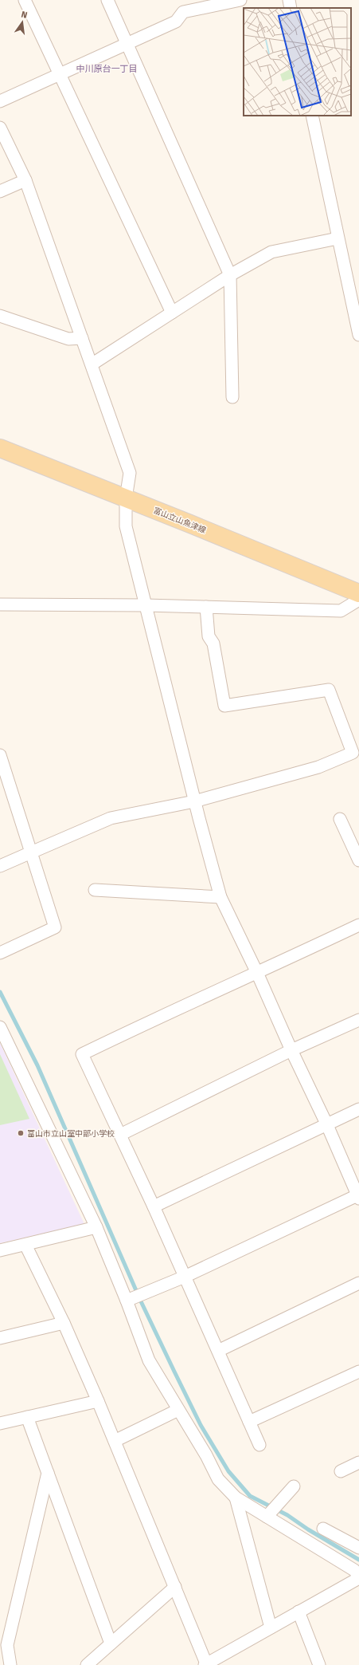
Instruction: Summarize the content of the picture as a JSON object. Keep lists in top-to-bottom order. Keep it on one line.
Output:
{"streets":{"main road":["富山立山魚津線"]},"districts":["中川原台一丁目"],"places":["富山市立山室中部小学校"],"north":"top"}
